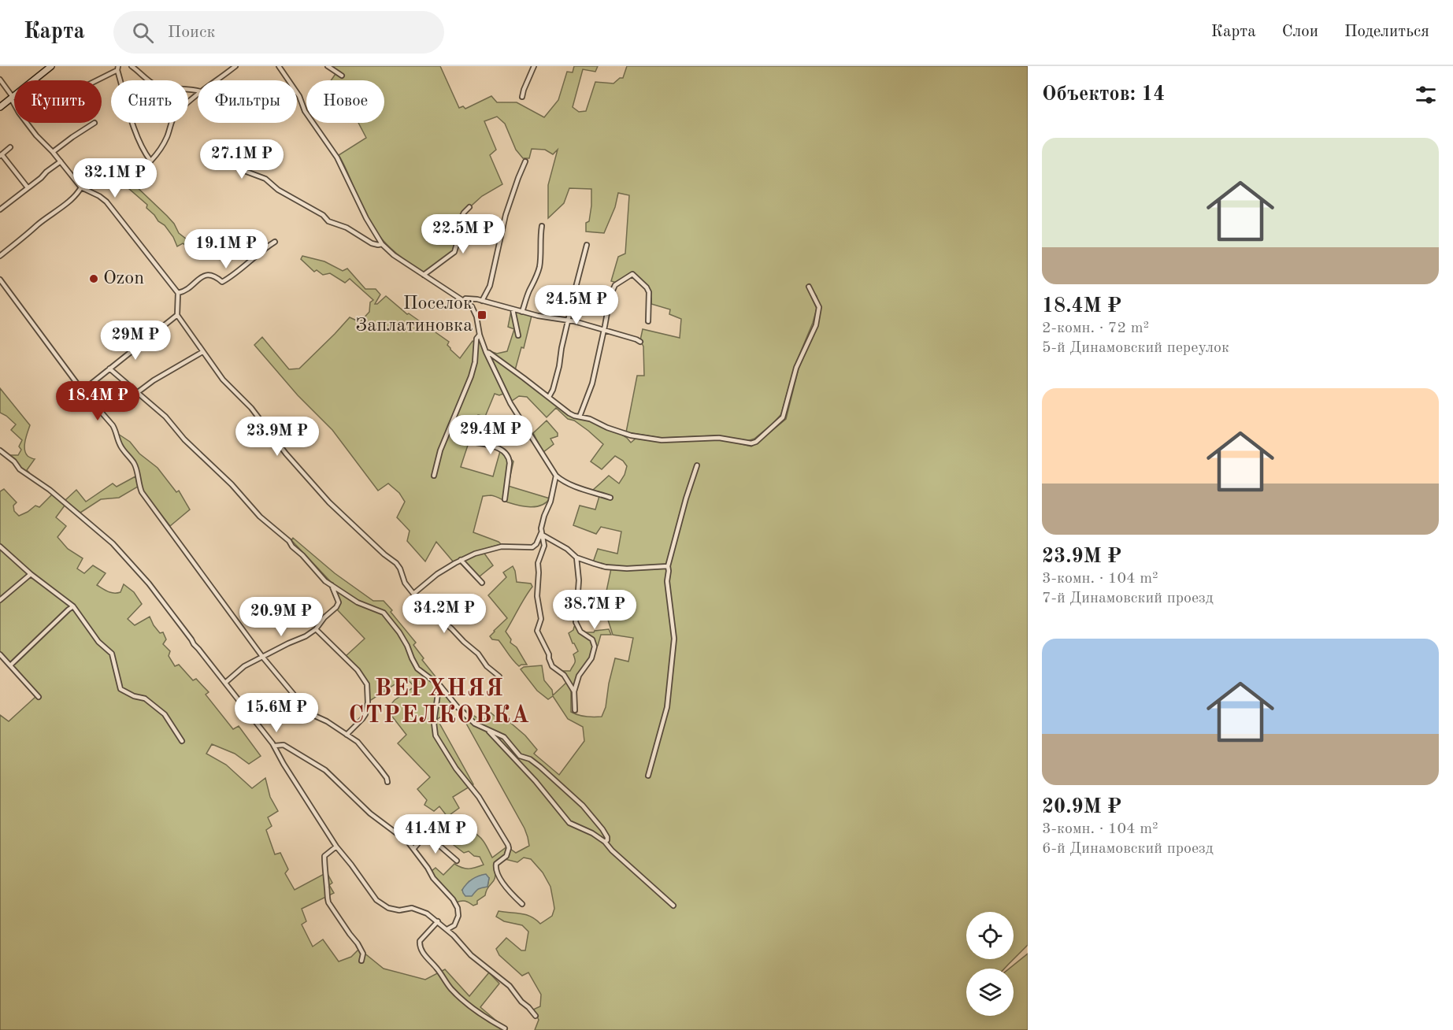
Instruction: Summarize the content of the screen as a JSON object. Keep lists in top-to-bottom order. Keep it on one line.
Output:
{"districts":["ВЕРХНЯЯ СТРЕЛКОВКА"],"places":{"other":["Ozon"],"transit":["Поселок Заплатиновка"]},"page":{"header":"Карта","search":"Поиск","nav":["Карта","Слои","Поделиться"],"heading":"Объектов: 14","chip":["Купить","Снять","Фильтры","Новое"],"list":[{"name":"18.4M ₽","note":"2-комн. · 72 m² · 5-й Динамовский переулок"},{"name":"23.9M ₽","note":"3-комн. · 104 m² · 7-й Динамовский проезд"},{"name":"20.9M ₽","note":"3-комн. · 104 m² · 6-й Динамовский проезд"}],"price":["27.1M ₽","32.1M ₽","22.5M ₽","19.1M ₽","24.5M ₽","29M ₽","18.4M ₽","29.4M ₽","23.9M ₽","38.7M ₽","34.2M ₽","20.9M ₽","15.6M ₽","41.4M ₽"]}}
